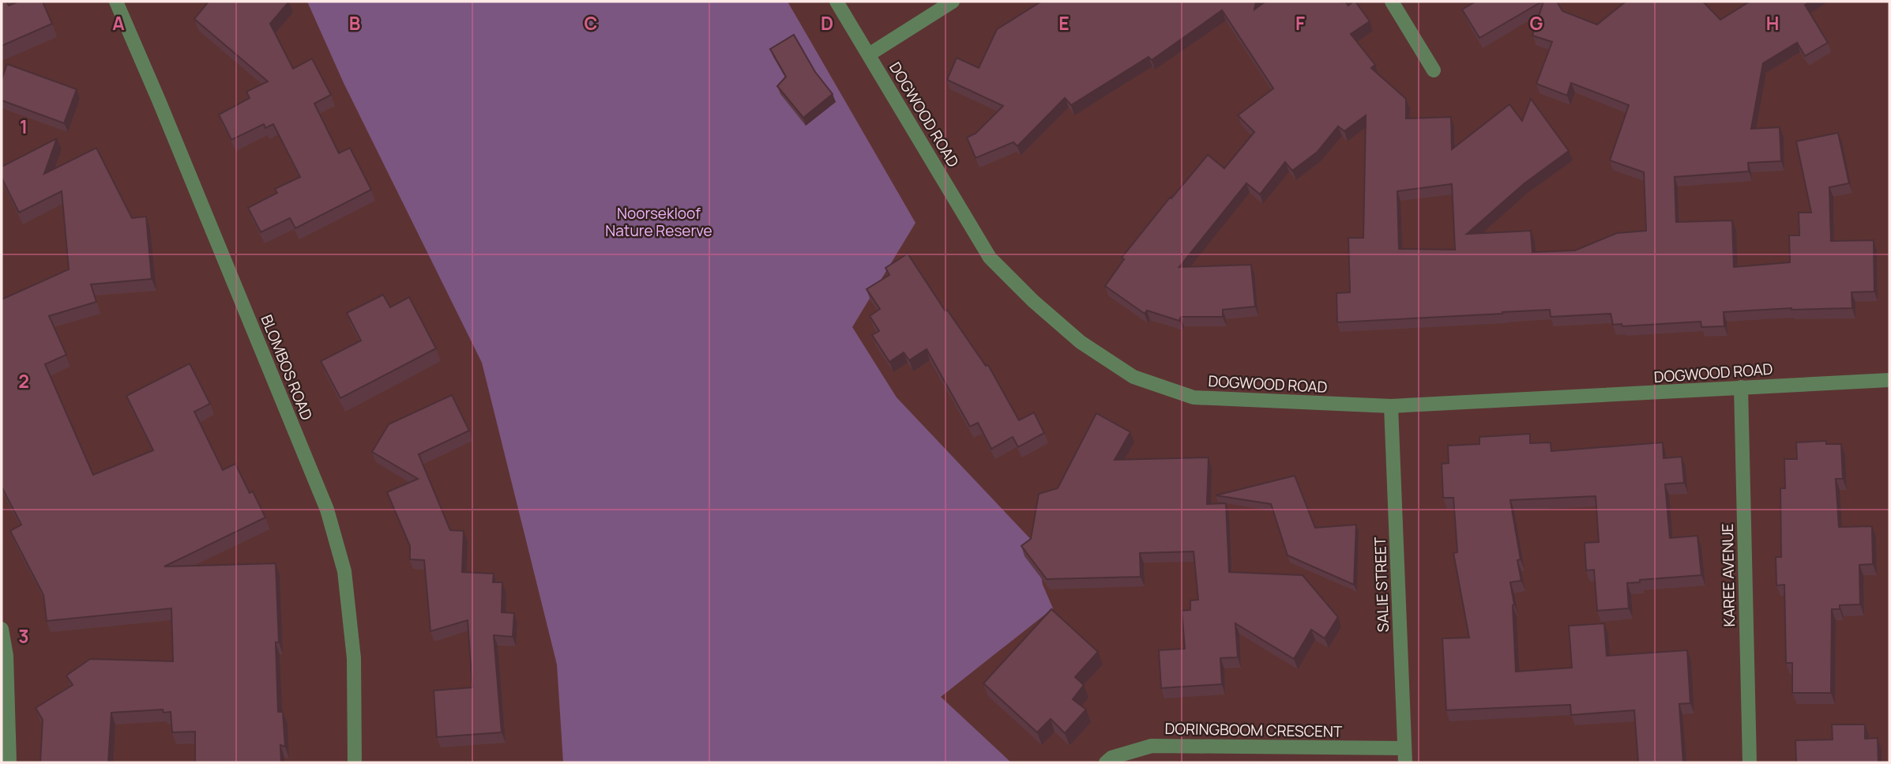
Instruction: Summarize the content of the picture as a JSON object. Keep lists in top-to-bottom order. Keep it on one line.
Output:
{"streets":{"street":["DOGWOOD ROAD","BLOMBOS ROAD","KAREE AVENUE","SALIE STREET","DORINGBOOM CRESCENT"]},"crossings":[["DOGWOOD ROAD","KAREE AVENUE"],["DOGWOOD ROAD","SALIE STREET"],["SALIE STREET","DORINGBOOM CRESCENT"]],"parks":["Noorsekloof Nature Reserve"],"grid":{"columns":["A","B","C","D","E","F","G","H"],"rows":["1","2","3"]}}
